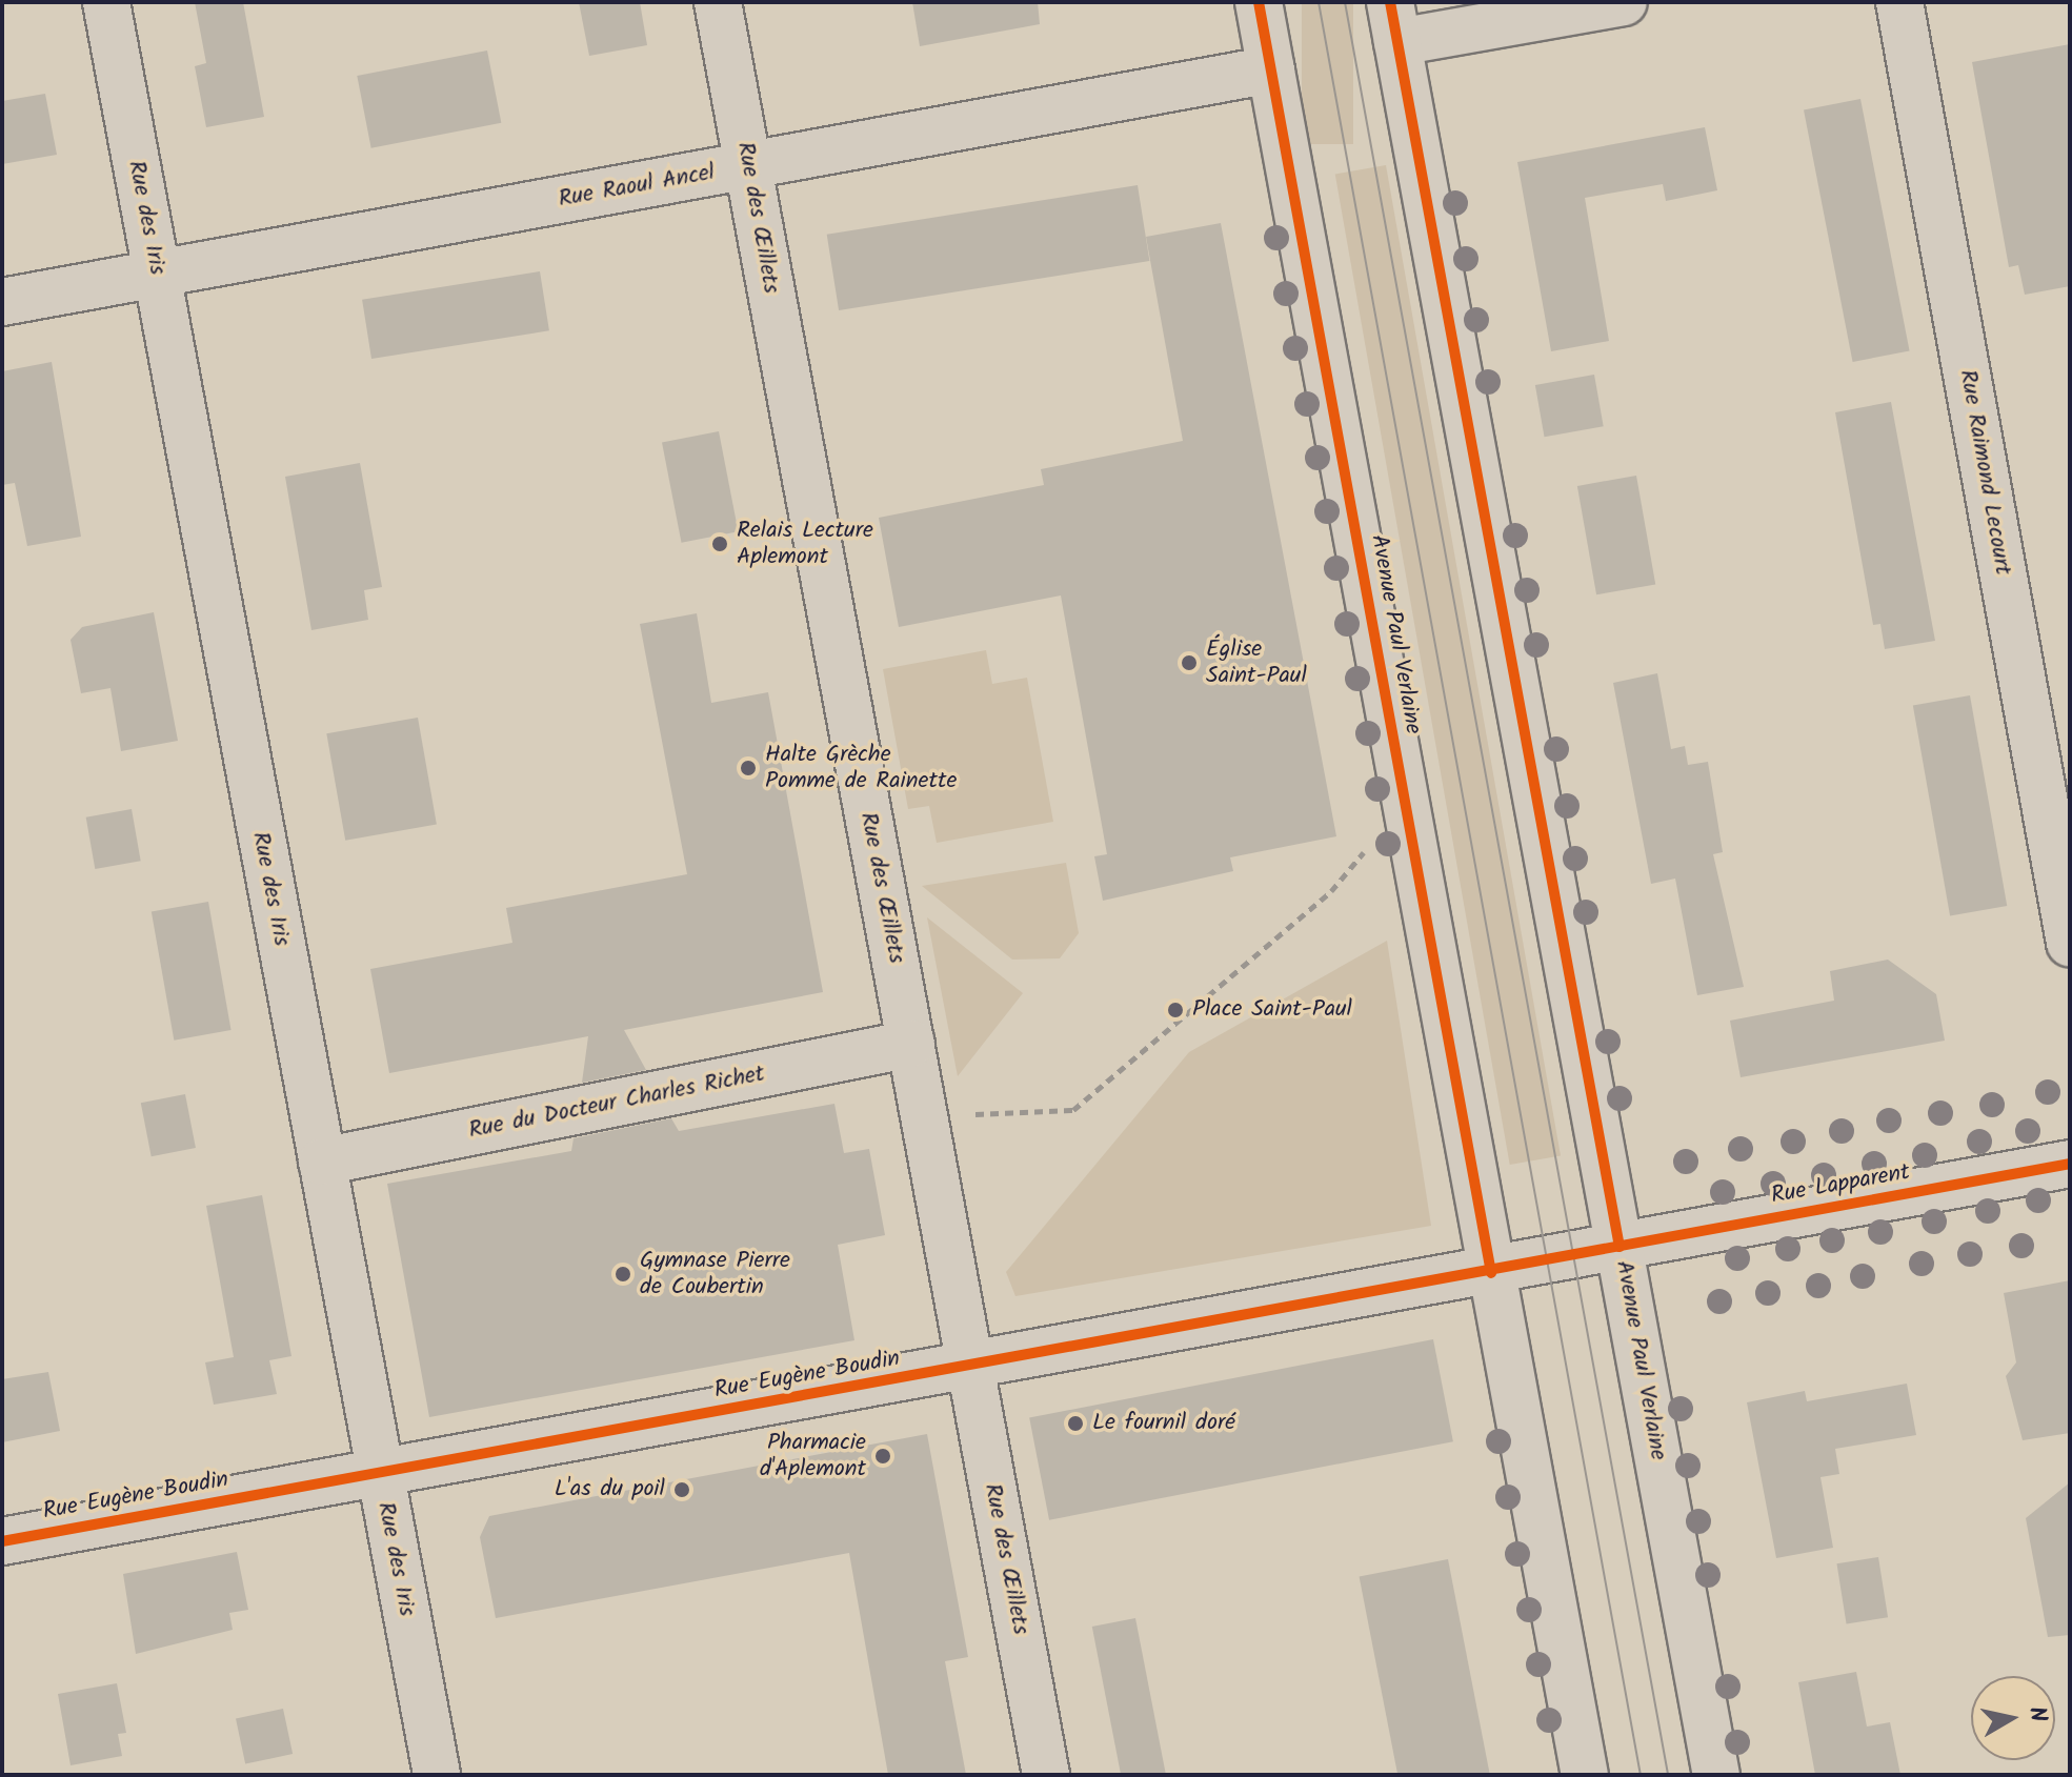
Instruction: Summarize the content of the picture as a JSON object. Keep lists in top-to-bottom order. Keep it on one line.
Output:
{"streets":{"street":["Rue Raoul Ancel","Rue des Iris","Rue des Œillets","Rue Raimond Lecourt","Avenue Paul Verlaine","Rue du Docteur Charles Richet","Rue Lapparent","Rue Eugène Boudin"]},"crossings":[["Rue Raoul Ancel","Rue des Iris"],["Rue Raoul Ancel","Rue des Œillets"],["Rue Raoul Ancel","Avenue Paul Verlaine"],["Rue des Iris","Rue du Docteur Charles Richet"],["Rue des Iris","Rue Eugène Boudin"],["Rue des Œillets","Rue du Docteur Charles Richet"],["Rue des Œillets","Rue Eugène Boudin"],["Avenue Paul Verlaine","Rue Lapparent"],["Avenue Paul Verlaine","Rue Eugène Boudin"],["Rue Lapparent","Rue Eugène Boudin"]],"places":["Relais Lecture Aplemont","Église Saint-Paul","Halte Grèche Pomme de Rainette","Place Saint-Paul","Gymnase Pierre de Coubertin","Le fournil doré","Pharmacie d'Aplemont","L'as du poil"],"north":"right"}
